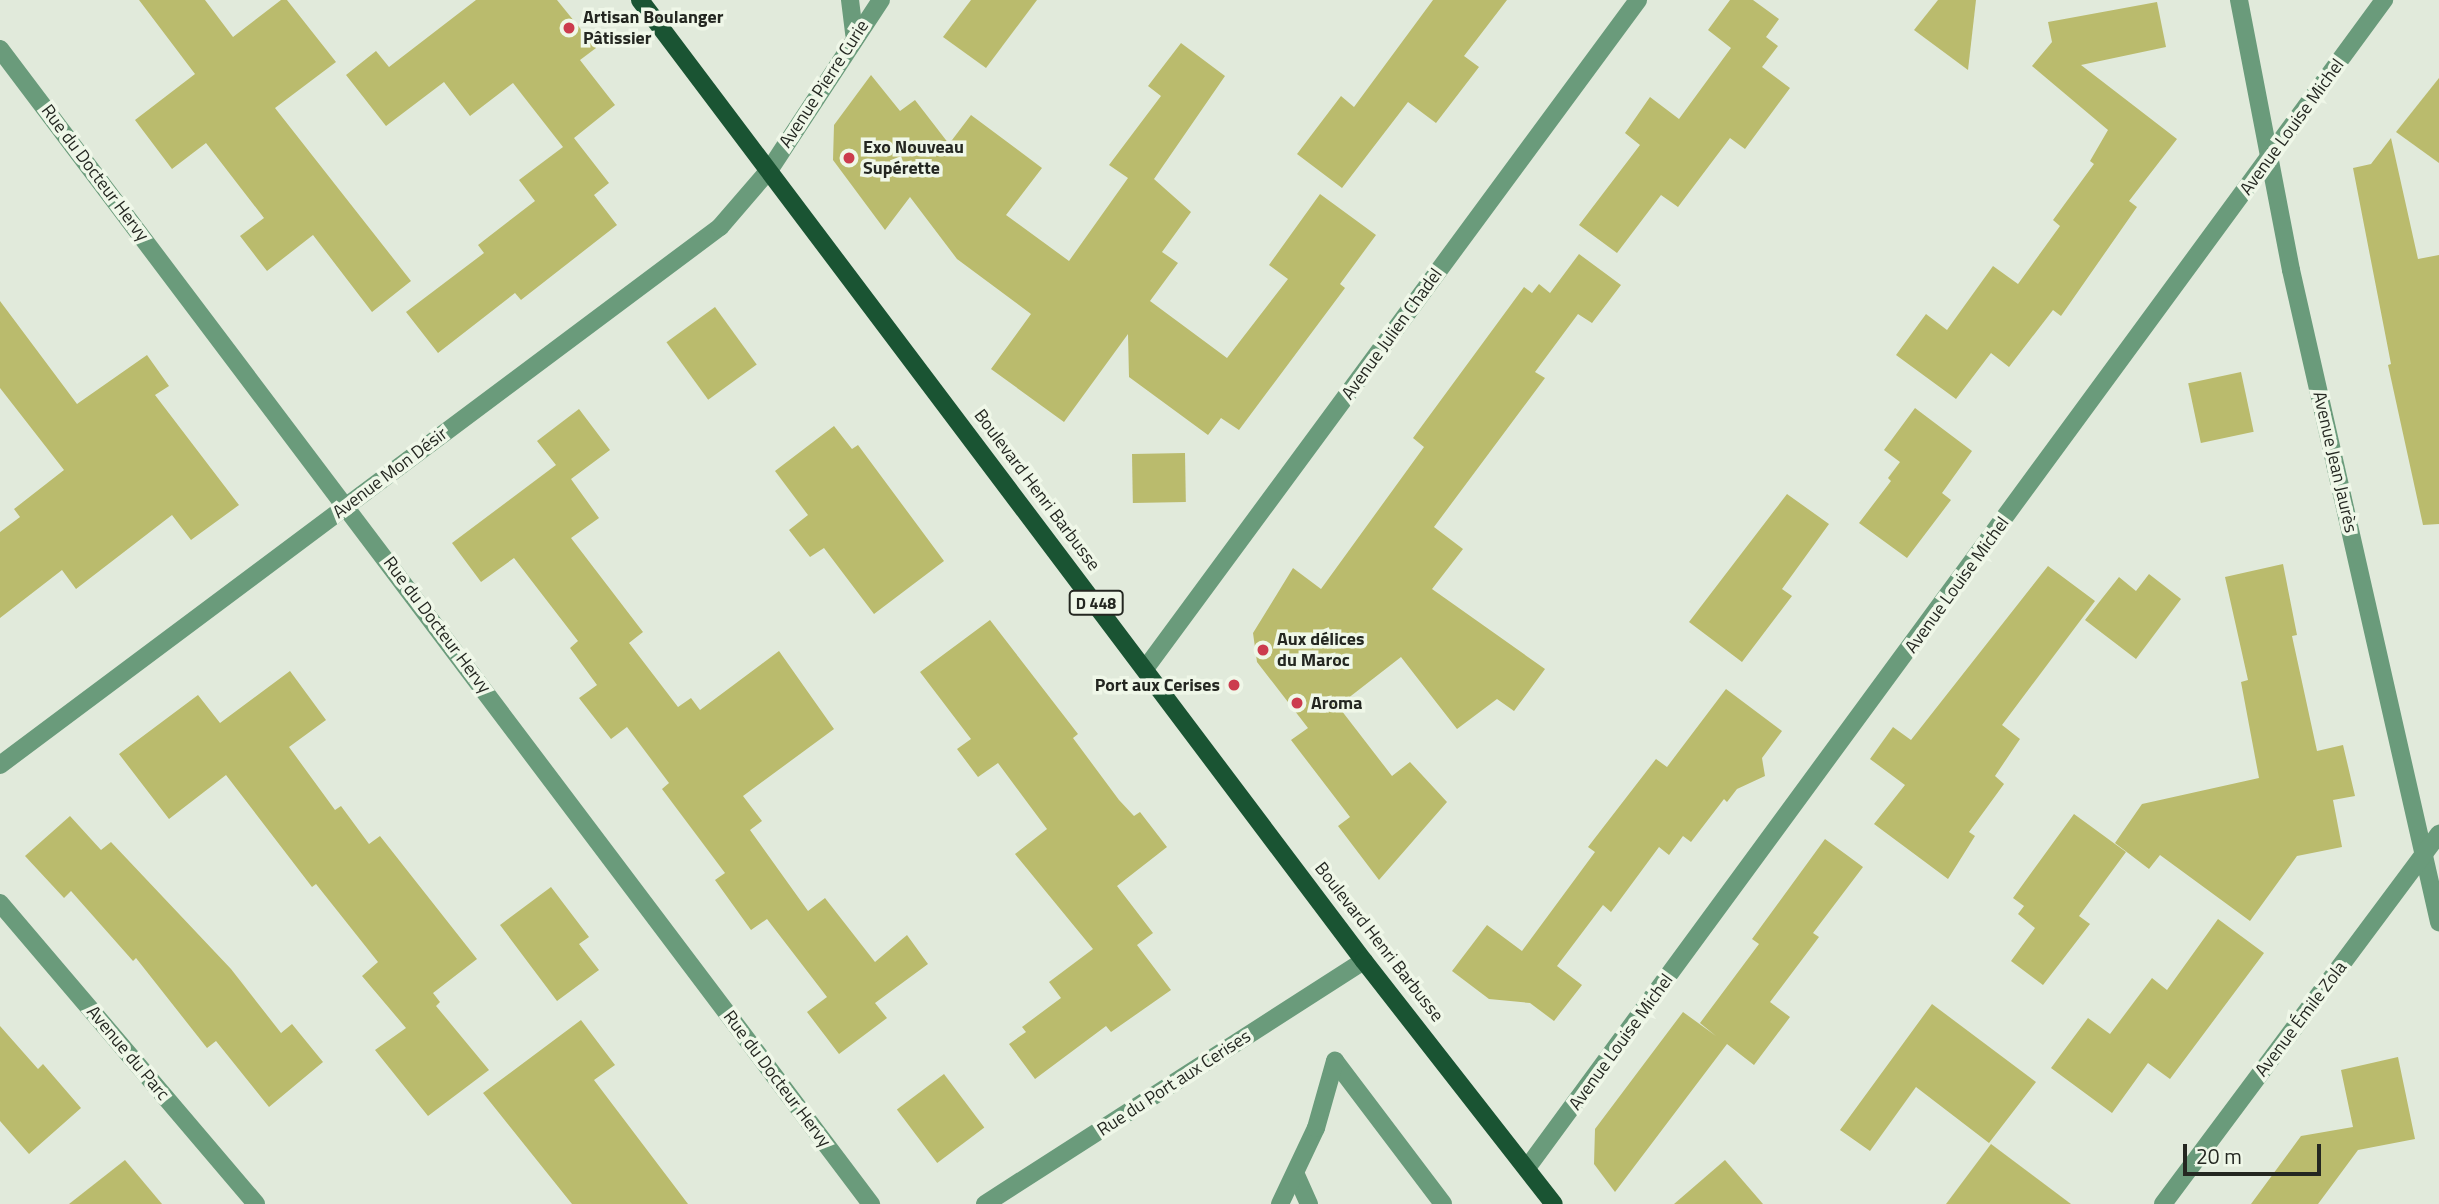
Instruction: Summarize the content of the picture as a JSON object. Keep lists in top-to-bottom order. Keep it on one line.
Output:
{"streets":{"main road":["Boulevard Henri Barbusse","D 448"],"street":["Avenue Pierre Curie","Avenue Louise Michel","Rue du Docteur Hervy","Avenue Julien Chadel","Avenue Jean Jaurès","Avenue Mon Désir","Avenue Émile Zola","Avenue du Parc","Rue du Port aux Cerises"]},"crossings":[["Avenue Pierre Curie","Avenue Mon Désir"],["Avenue Pierre Curie","Boulevard Henri Barbusse"],["Avenue Louise Michel","Avenue Jean Jaurès"],["Avenue Louise Michel","Boulevard Henri Barbusse"],["Rue du Docteur Hervy","Avenue Mon Désir"],["Avenue Julien Chadel","Boulevard Henri Barbusse"],["Avenue Jean Jaurès","Avenue Émile Zola"],["Avenue Mon Désir","Boulevard Henri Barbusse"],["Boulevard Henri Barbusse","Rue du Port aux Cerises"]],"places":["Artisan Boulanger Pâtissier","Exo Nouveau Supérette","Aux délices du Maroc","Port aux Cerises","Aroma"],"scale_bar":"20 m"}
